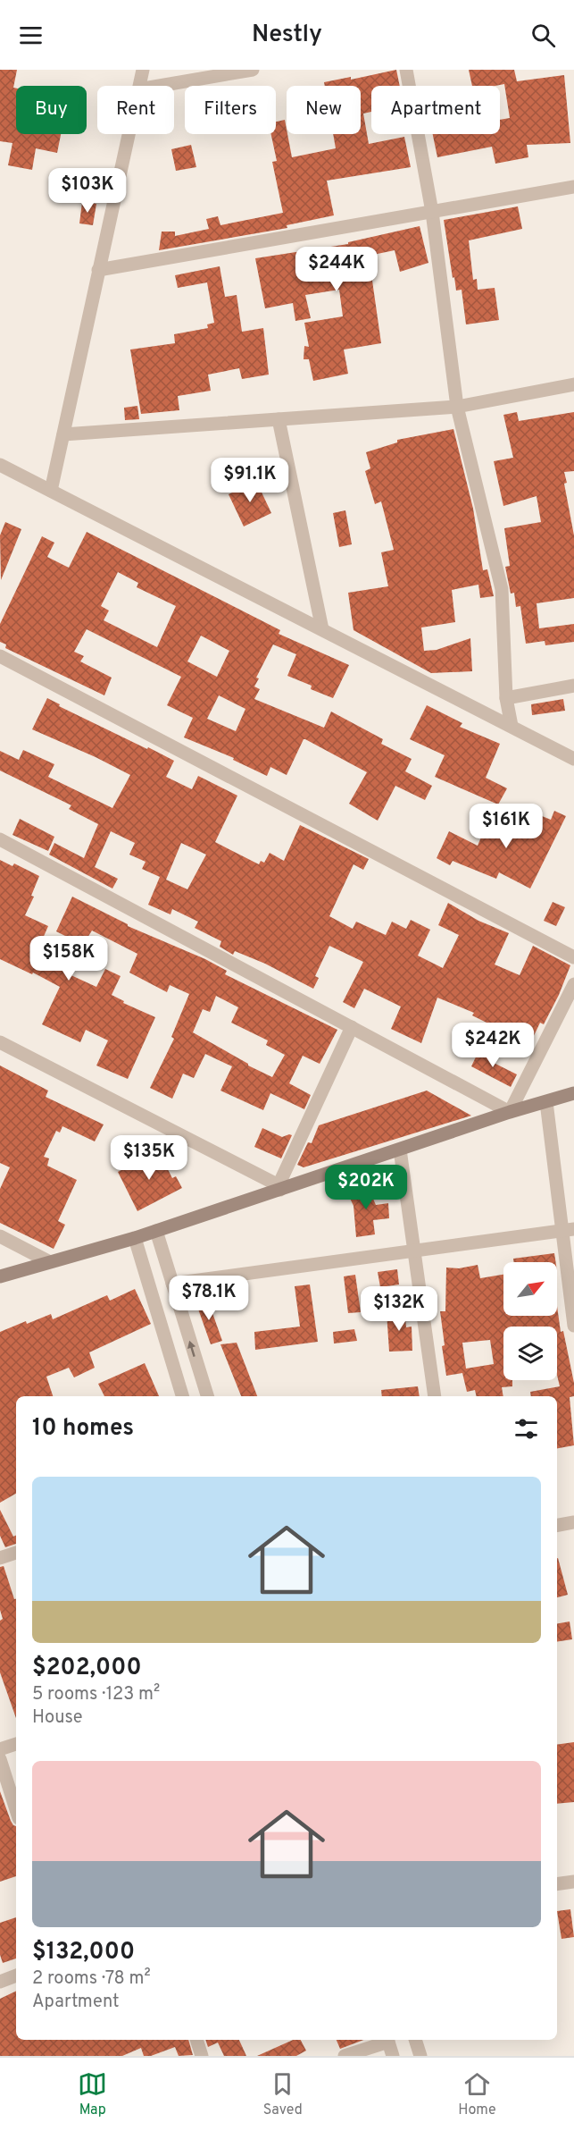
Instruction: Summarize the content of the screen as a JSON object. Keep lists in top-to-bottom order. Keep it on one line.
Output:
{"north":"top right","page":{"header":"Nestly","chip":["Buy","Rent","Filters","New","Apartment"],"price":["$103K","$244K","$91.1K","$161K","$158K","$242K","$135K","$202K","$78.1K","$132K"],"heading":"10 homes","list":[{"name":"$202,000","note":"5 rooms · 123 m² · House"},{"name":"$132,000","note":"2 rooms · 78 m² · Apartment"}],"tabs":["Map","Saved","Home"]}}
